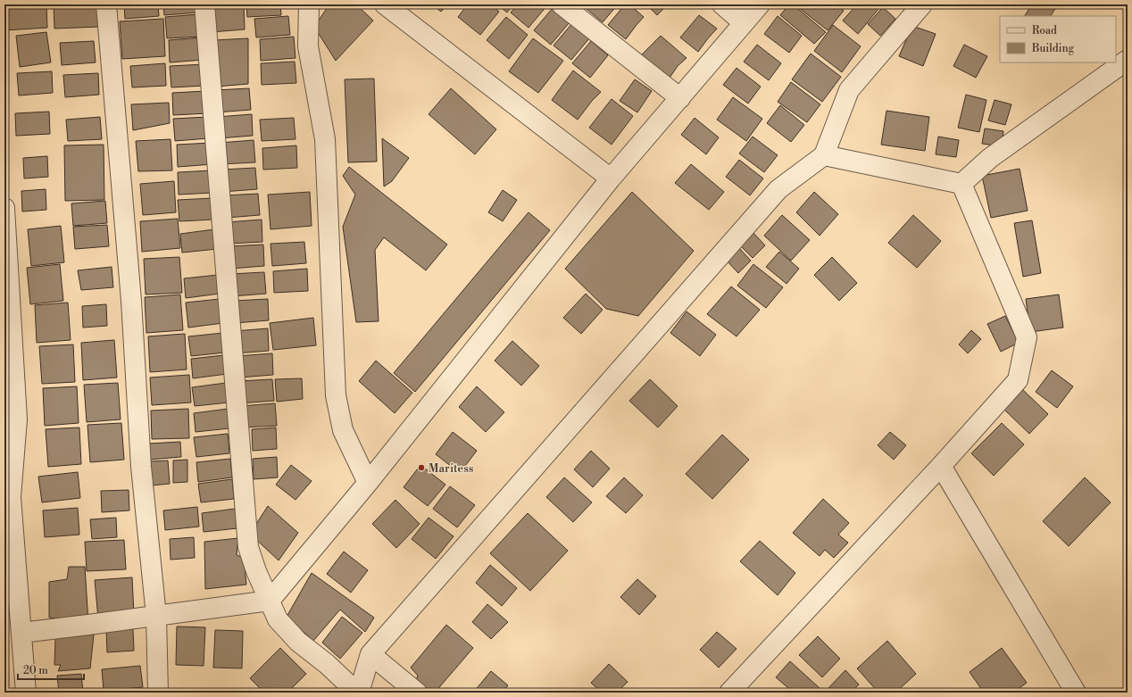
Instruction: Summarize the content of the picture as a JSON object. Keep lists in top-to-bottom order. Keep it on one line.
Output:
{"places":["Maritess"],"legend":["Road","Building"],"scale_bar":"20 m"}
